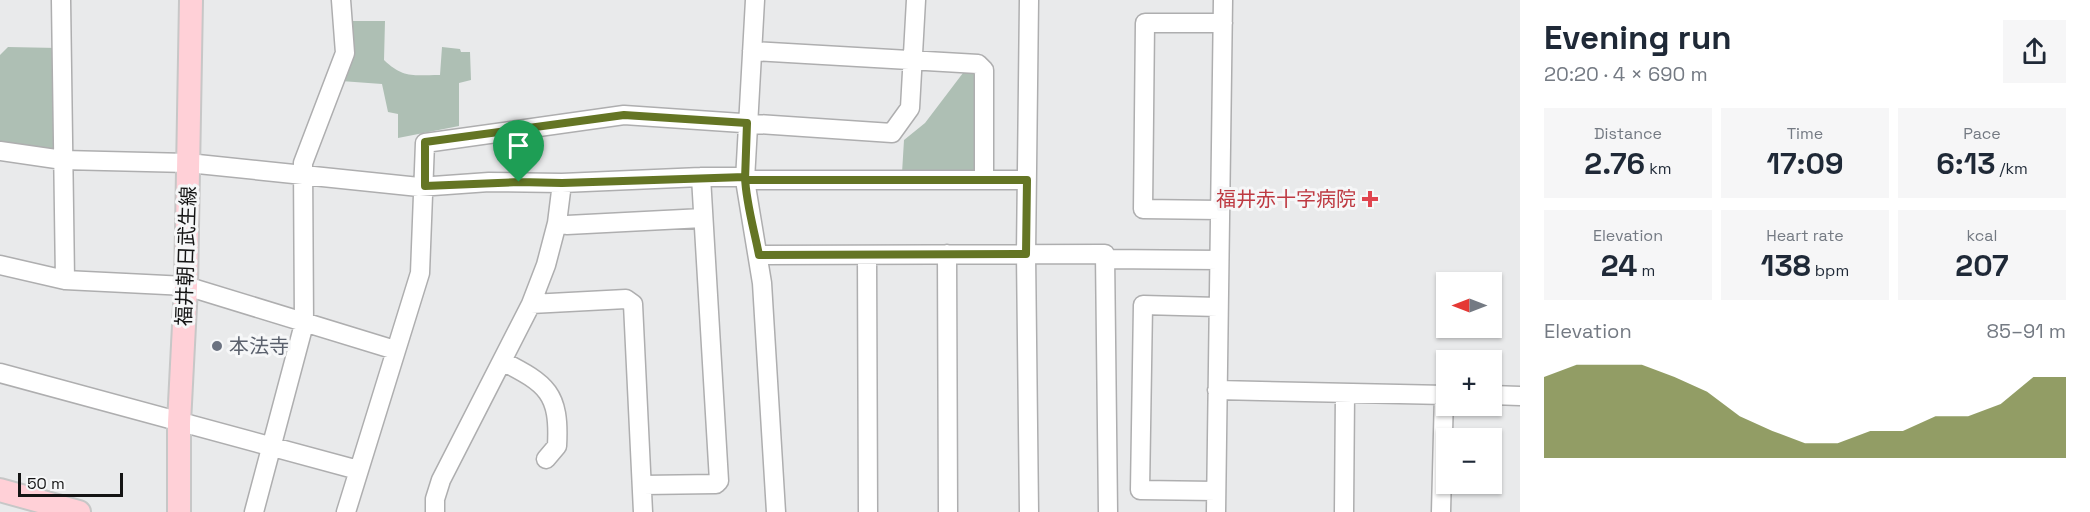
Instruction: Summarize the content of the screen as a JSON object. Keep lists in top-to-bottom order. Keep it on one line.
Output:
{"streets":{"main road":["福井朝日武生線"]},"places":{"health":["福井赤十字病院"],"other":["本法寺"]},"scale_bar":"50 m","north":"left","page":{"heading":["Evening run","20:20 · 4 × 690 m"],"stats":[["Distance","2.76 km"],["Time","17:09"],["Pace","6:13 /km"],["Elevation","24 m"],["Heart rate","138 bpm"],["kcal","207"]],"map_buttons":["+","−"],"chart":["Elevation","85–91 m"],"scale":"50 m"}}
